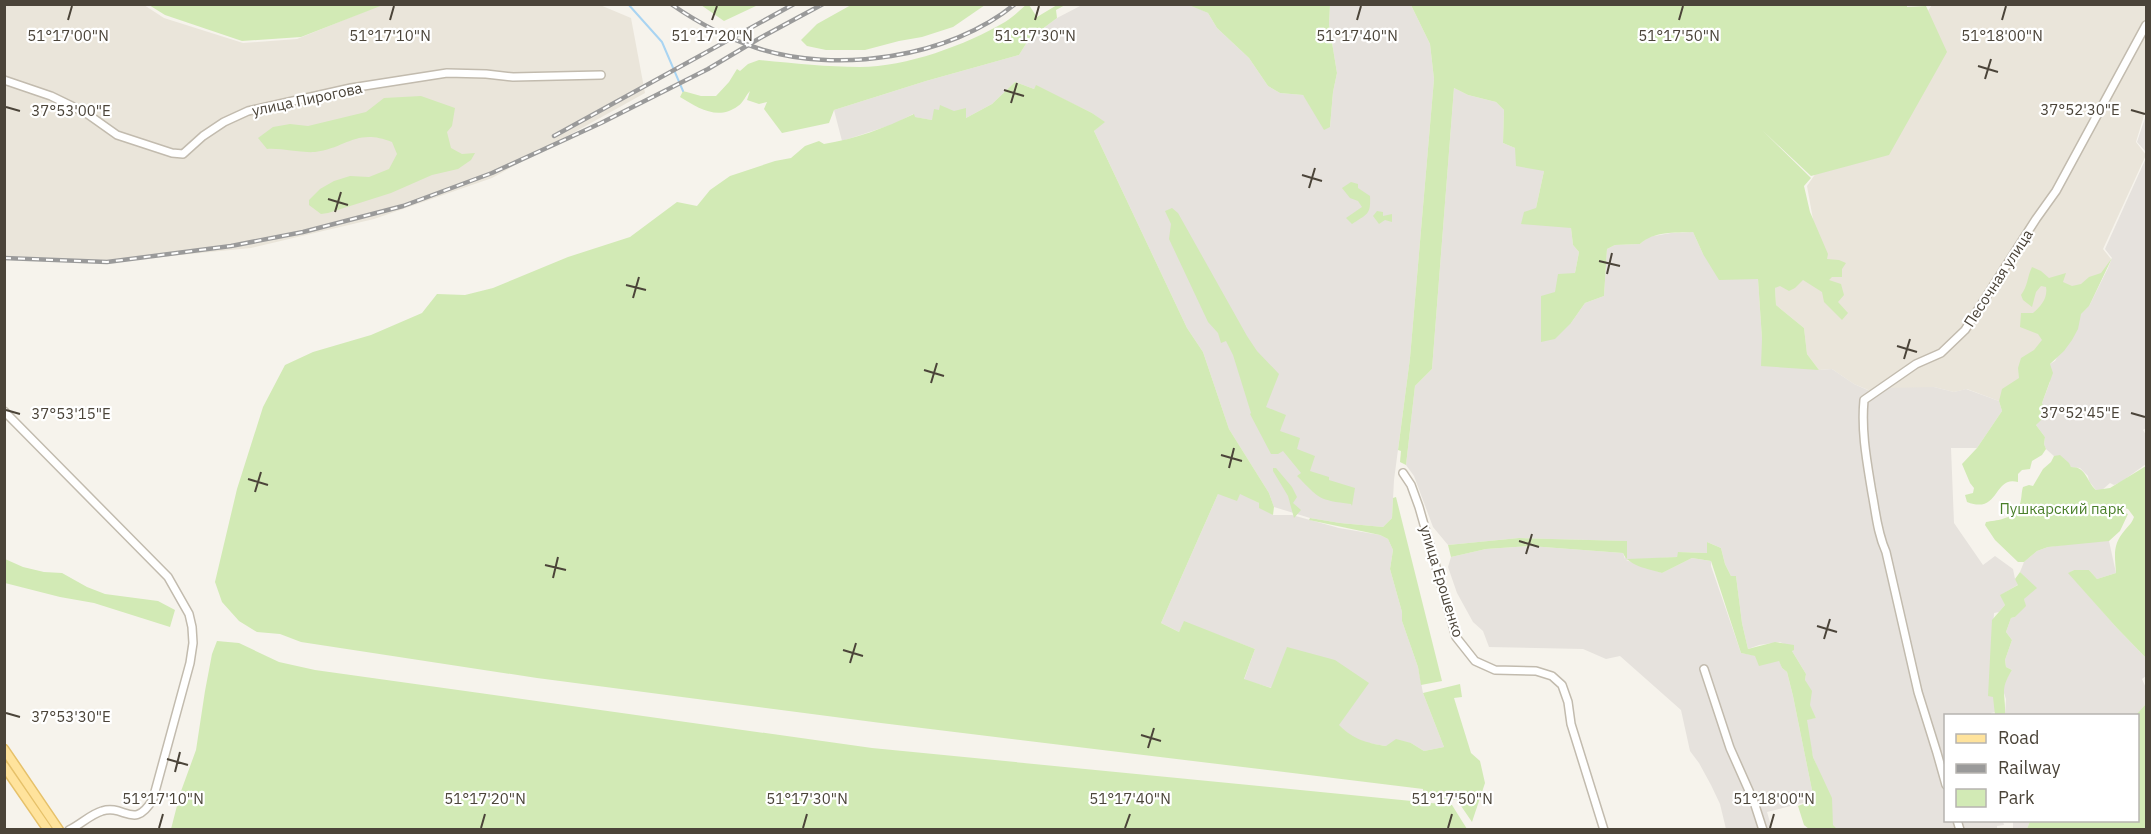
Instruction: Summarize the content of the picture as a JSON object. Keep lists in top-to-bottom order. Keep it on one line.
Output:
{"streets":{"street":["улица Пирогова","Песочная улица","улица Ерошенко"]},"parks":["Пушкарский парк"],"legend":["Road","Railway","Park"],"coordinates":["51°17'00\"N","51°17'10\"N","51°17'20\"N","51°17'30\"N","51°17'40\"N","51°17'50\"N","51°18'00\"N","37°52'30\"E","37°53'00\"E","37°52'45\"E","37°53'15\"E","37°53'30\"E"]}
